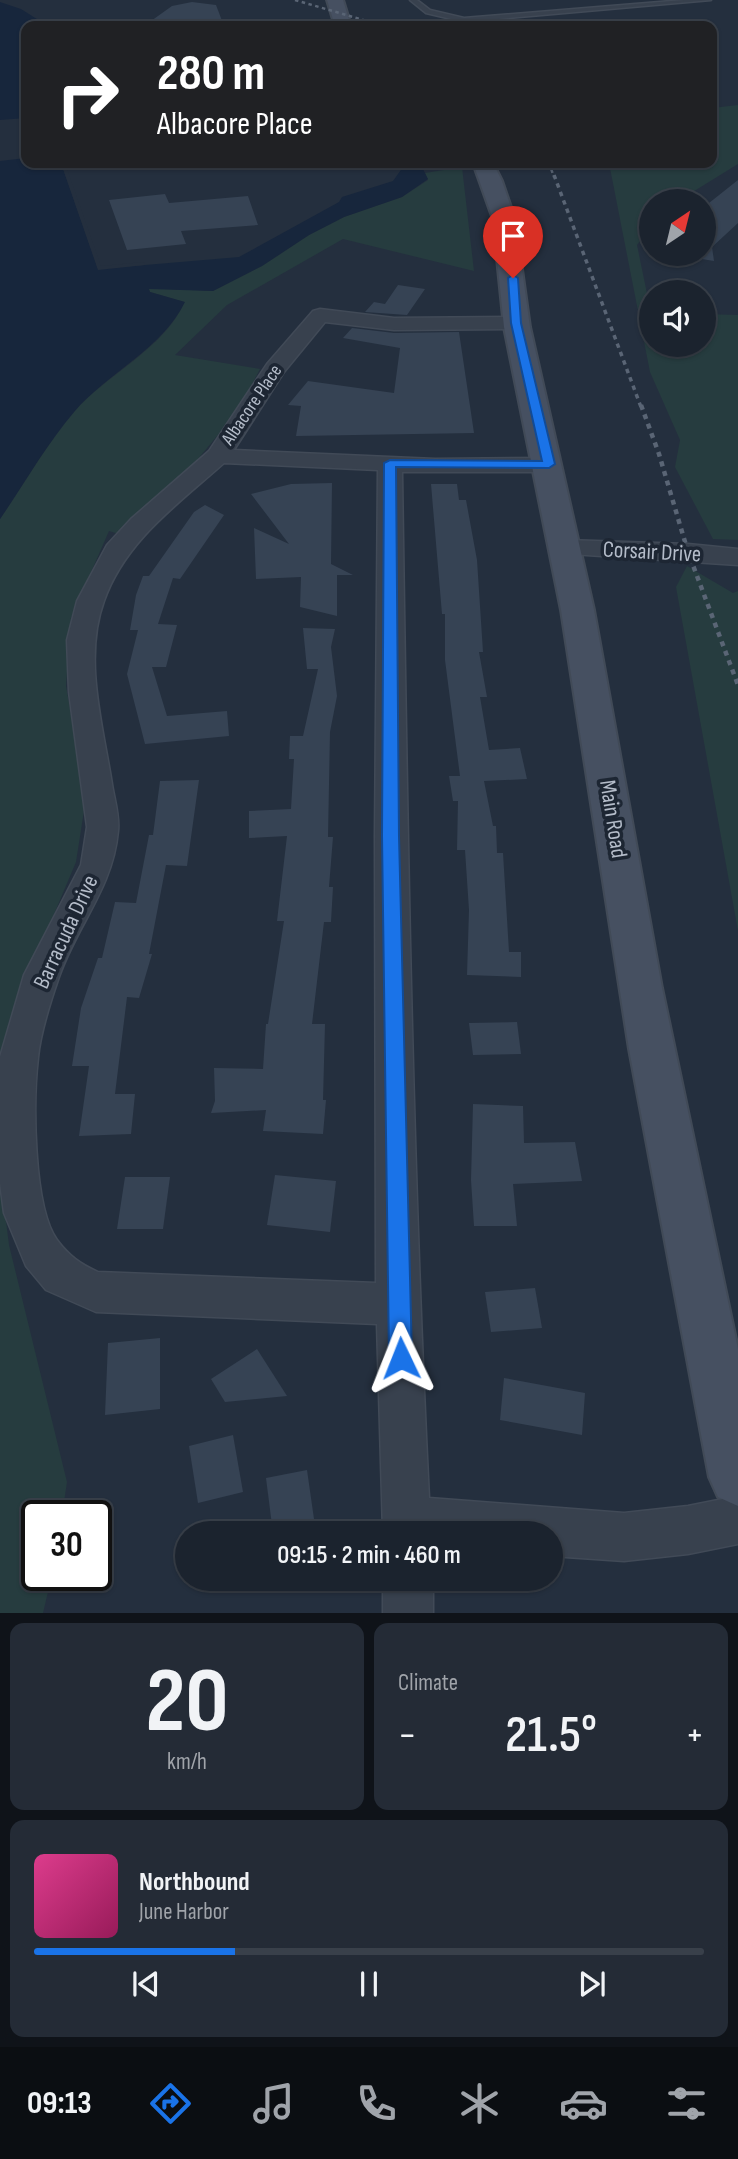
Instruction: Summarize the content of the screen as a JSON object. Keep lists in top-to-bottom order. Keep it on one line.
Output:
{"streets":{"main road":["Main Road"],"street":["Albacore Place","Corsair Drive","Barracuda Drive"]},"crossings":[["Albacore Place","Main Road"],["Albacore Place","Barracuda Drive"],["Corsair Drive","Main Road"]],"north":"top right","page":{"turn":["280 m","Albacore Place"],"limit":"30","trip":"09:15 · 2 min · 460 m","tile":[["20","km/h"],"Climate"],"heat":["−","21.5°","+"],"song":["Northbound","June Harbor"],"tabs":"09:13"}}
